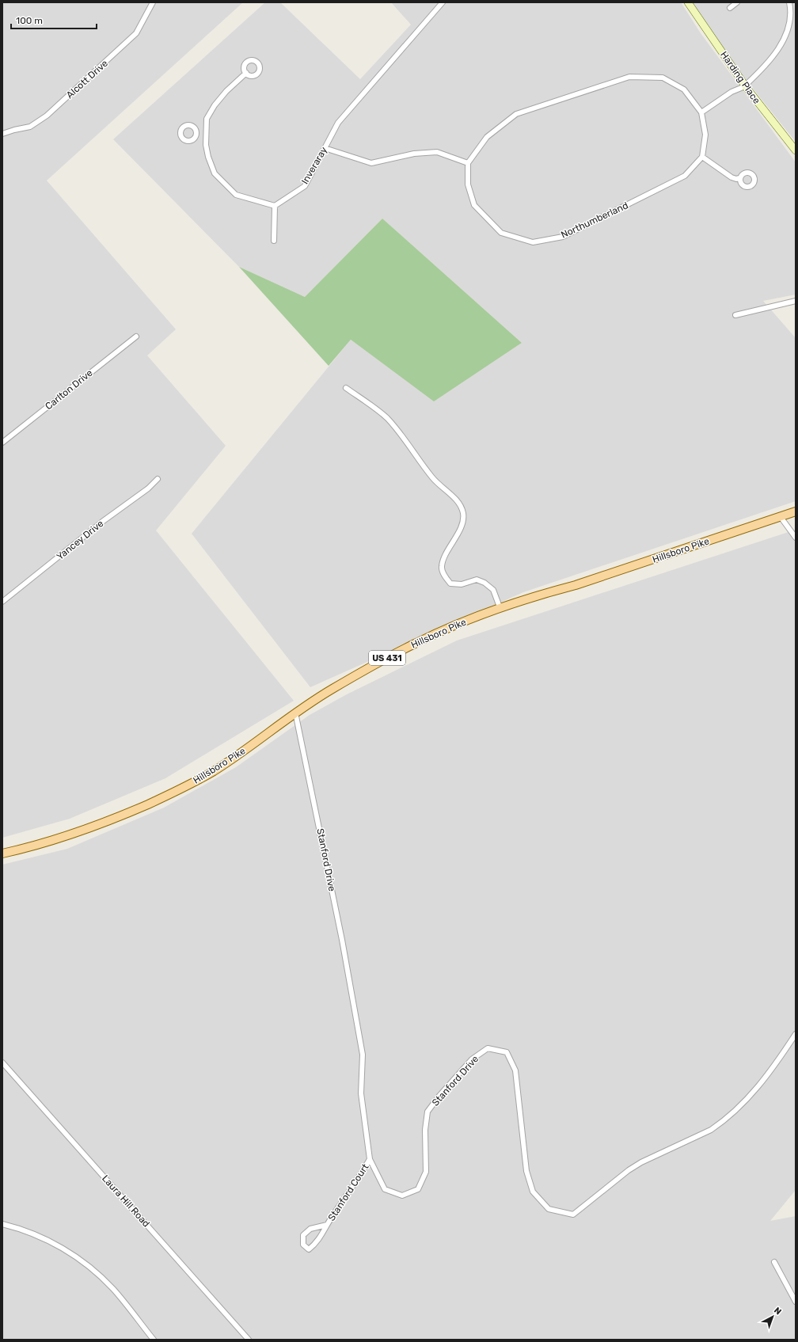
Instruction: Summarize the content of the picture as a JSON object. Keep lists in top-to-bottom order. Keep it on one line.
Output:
{"streets":{"main road":["Harding Place","Hillsboro Pike","US 431"],"street":["Alcott Drive","Inveraray","Northumberland","Carlton Drive","Yancey Drive","Stanford Drive","Stanford Court","Laura Hill Road"]},"crossings":[["Hillsboro Pike","Stanford Drive"],["Stanford Drive","Stanford Court"]],"scale_bar":"100 m","north":"top right"}
